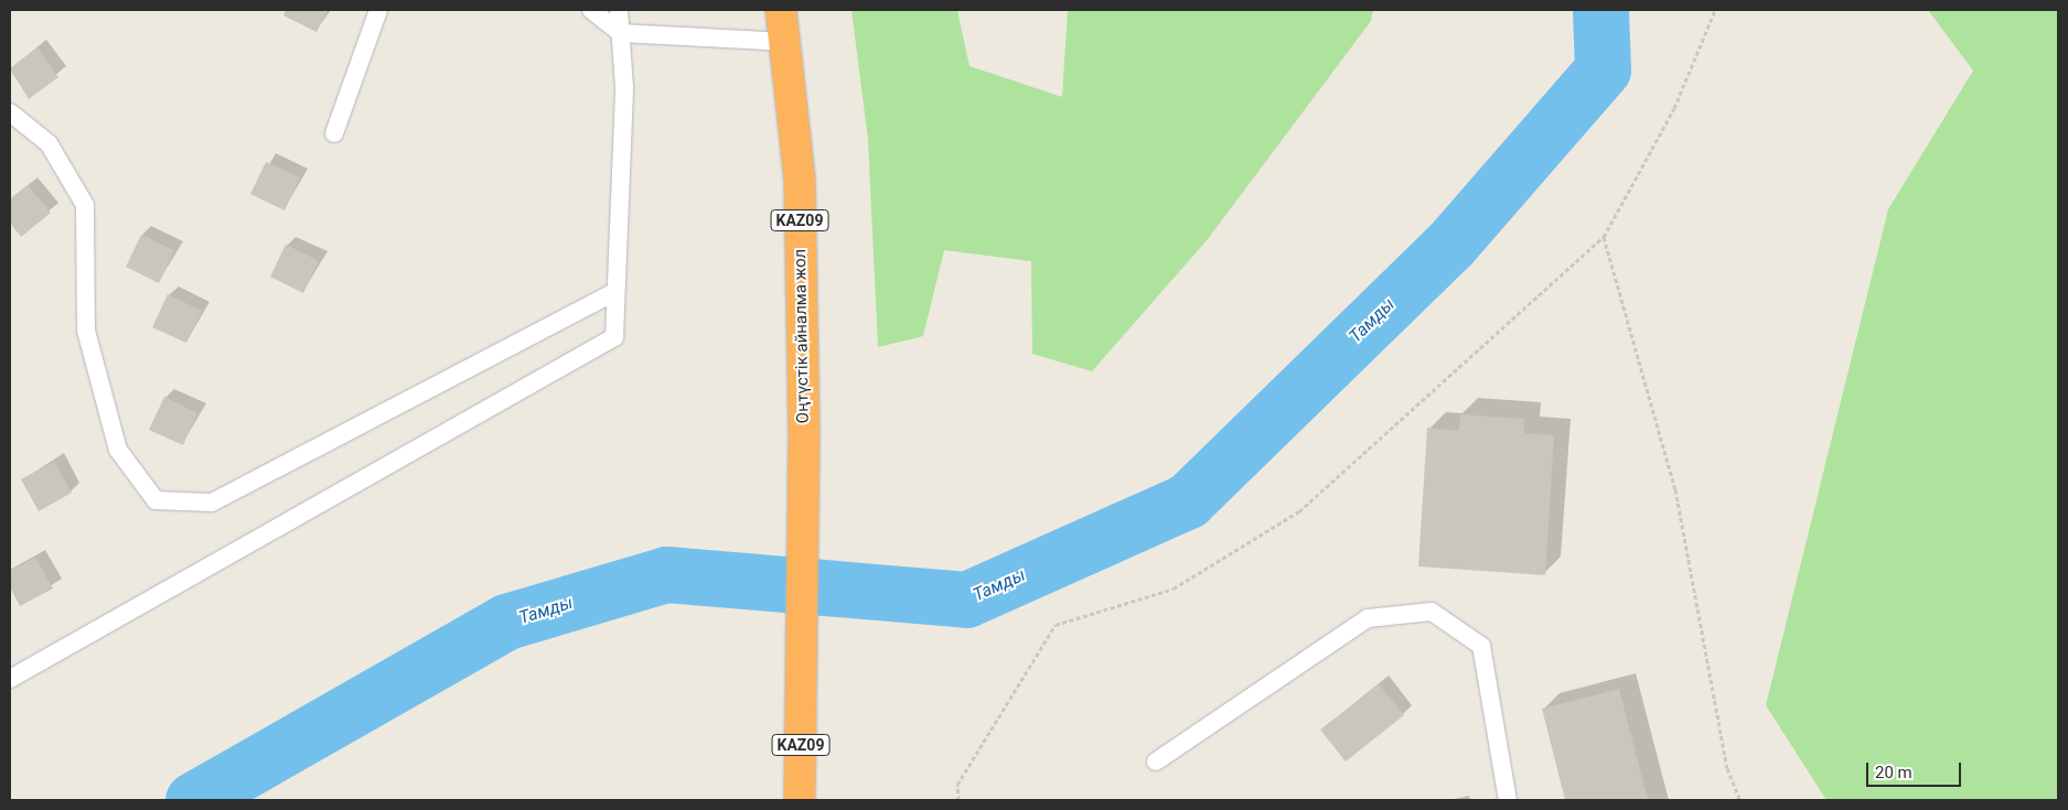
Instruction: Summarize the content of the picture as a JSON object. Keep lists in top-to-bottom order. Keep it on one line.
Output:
{"streets":{"highway":["KAZ09","Оңтүстік айналма жол"]},"water":["Тамды"],"scale_bar":"20 m"}
